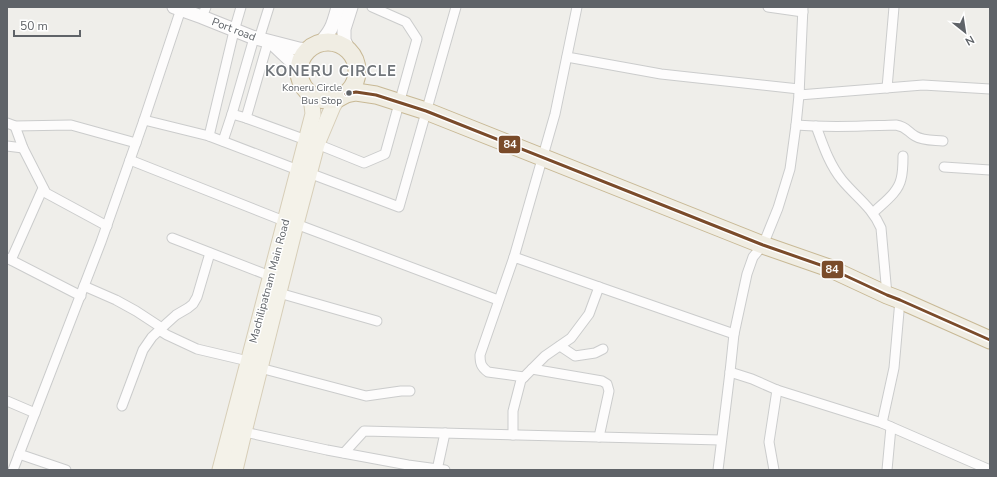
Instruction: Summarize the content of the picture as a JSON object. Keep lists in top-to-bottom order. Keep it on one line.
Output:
{"streets":{"main road":["Port road","Machilipatnam Main Road"]},"crossings":[["Port road","Machilipatnam Main Road"]],"districts":["KONERU CIRCLE"],"places":["Koneru Circle Bus Stop"],"lines":["transit line 84"],"scale_bar":"50 m","north":"bottom right"}
